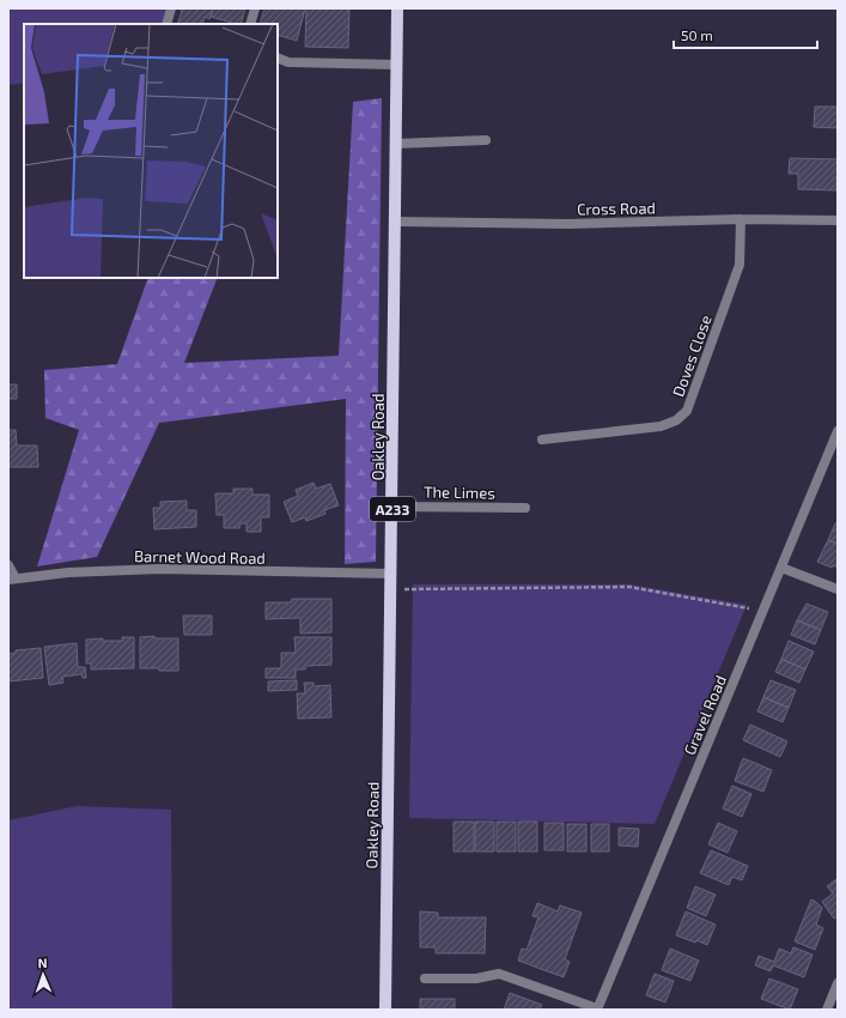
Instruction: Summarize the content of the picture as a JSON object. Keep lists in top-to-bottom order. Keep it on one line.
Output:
{"streets":{"main road":["Oakley Road","A233"],"street":["Cross Road","Doves Close","The Limes","Barnet Wood Road","Gravel Road"]},"crossings":[["Cross Road","Doves Close"],["Cross Road","Oakley Road"],["Oakley Road","The Limes"],["Oakley Road","Barnet Wood Road"]],"scale_bar":"50 m","north":"top"}
